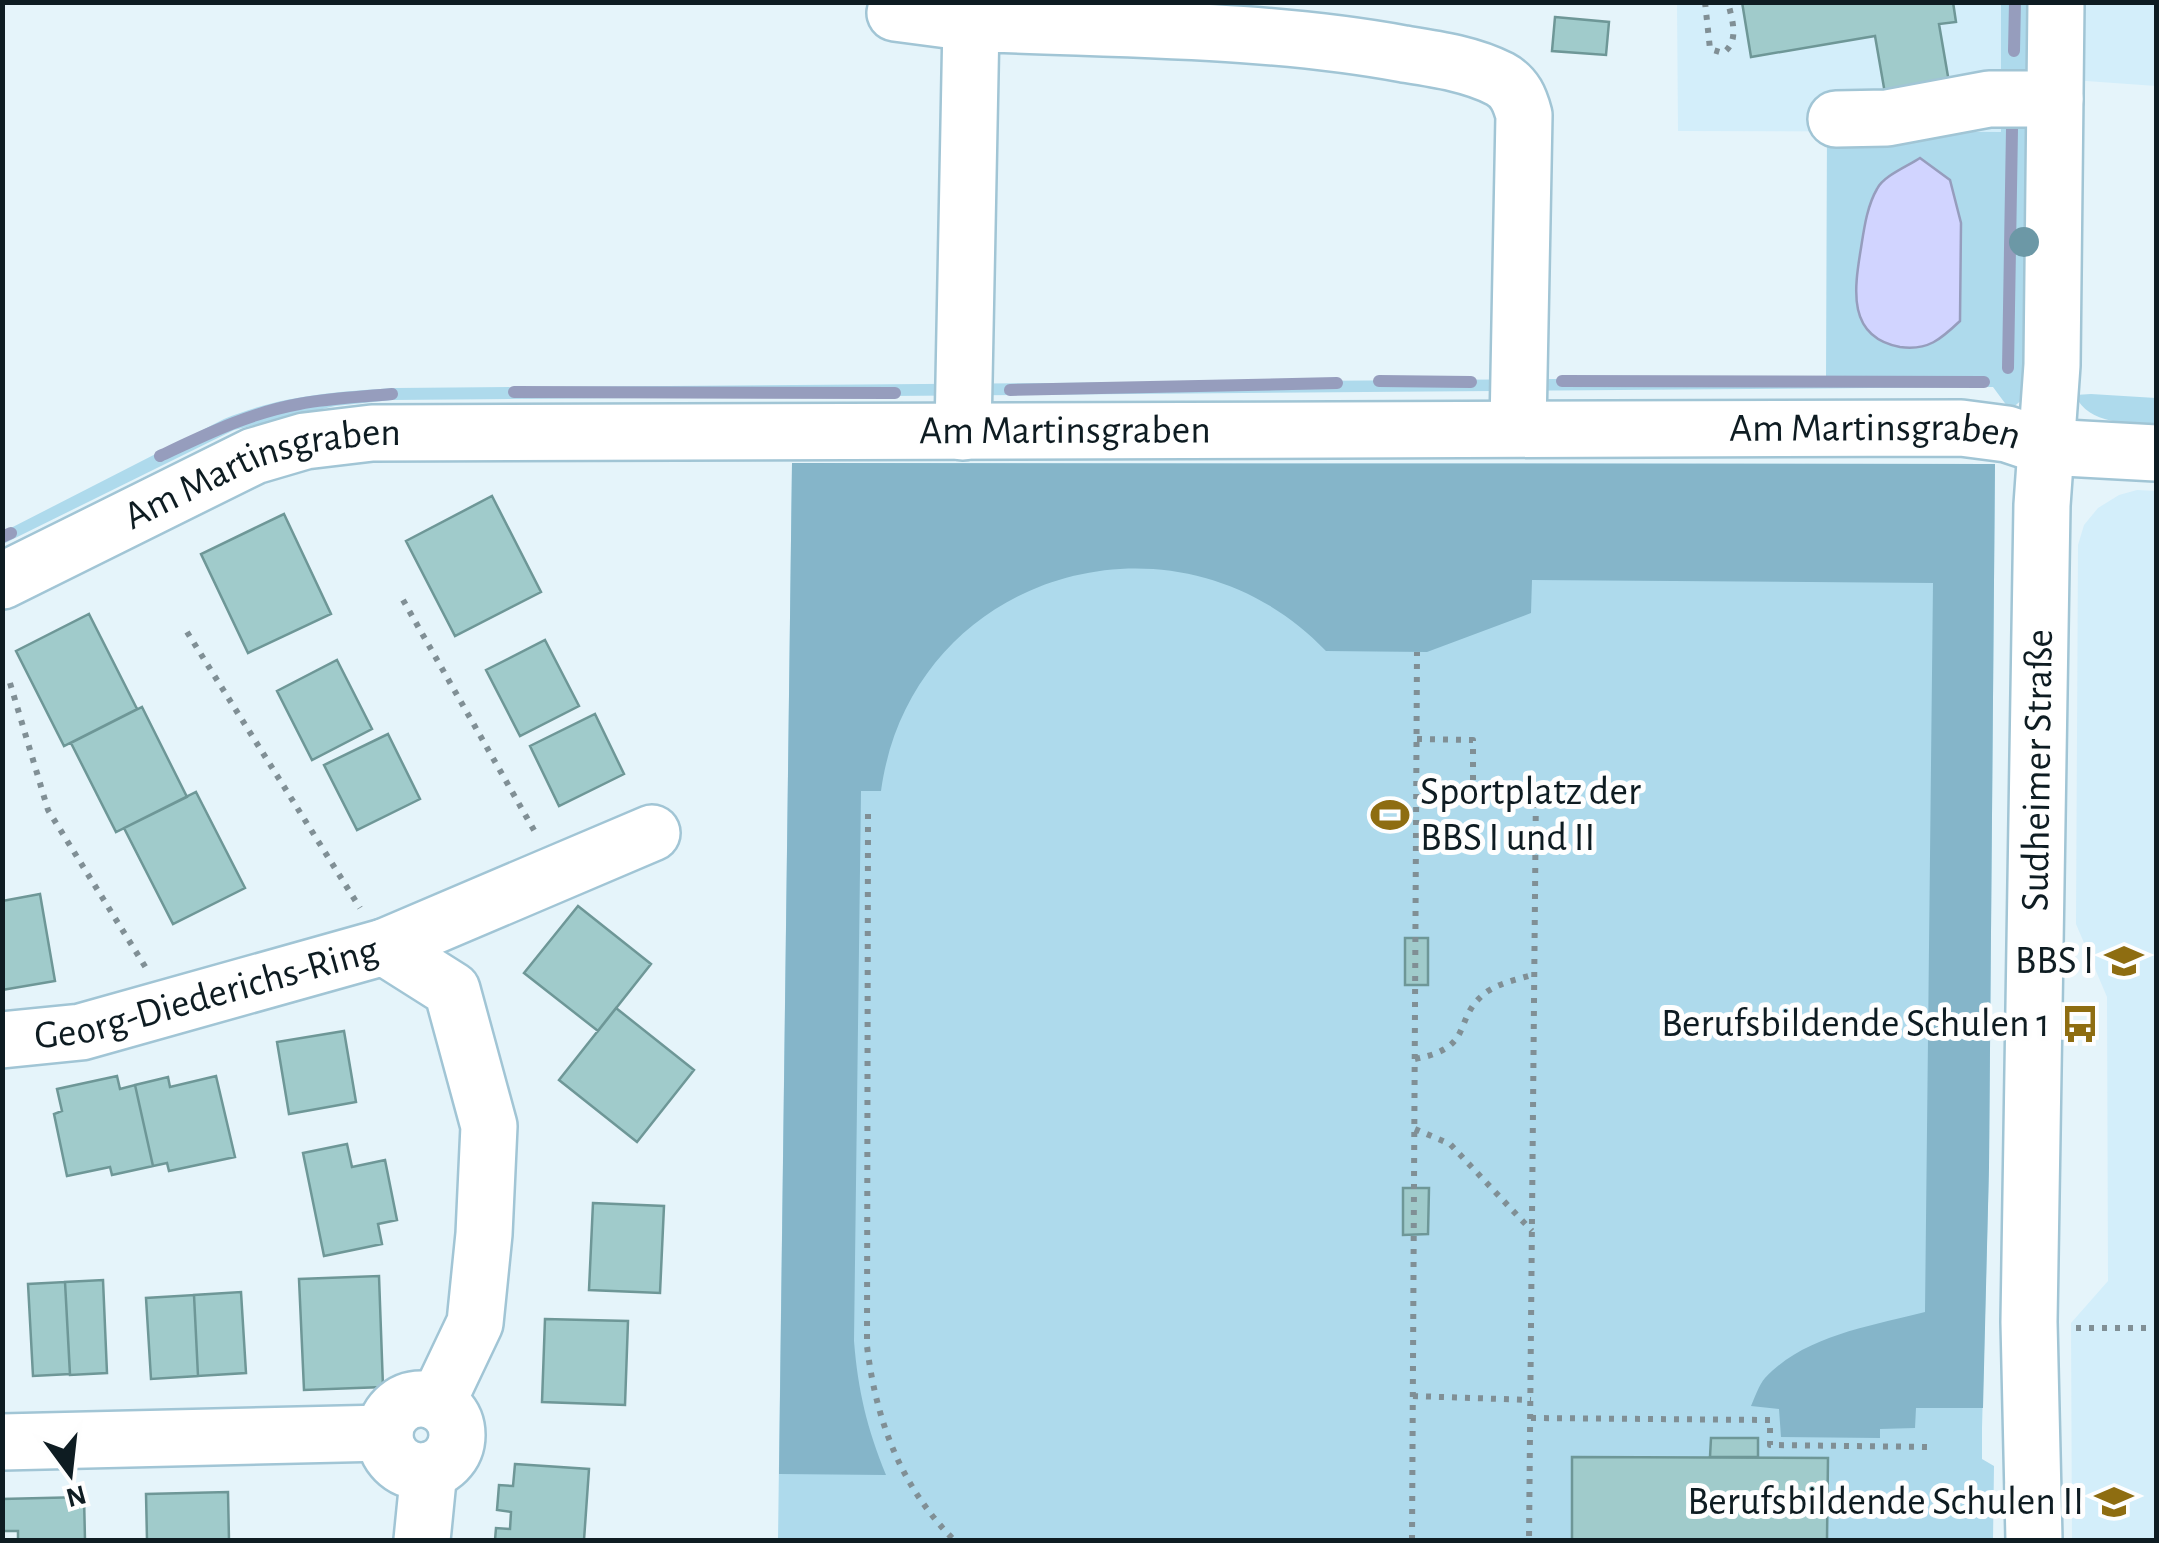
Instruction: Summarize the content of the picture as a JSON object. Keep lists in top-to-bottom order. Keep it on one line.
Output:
{"streets":{"street":["Am Martinsgraben","Sudheimer Straße","Georg-Diederichs-Ring"]},"crossings":[["Am Martinsgraben","Sudheimer Straße"]],"places":{"sports":["Sportplatz der BBS I und II"],"school or university":["BBS I","Berufsbildende Schulen II"],"bus stop":["Berufsbildende Schulen 1"]},"north":"bottom"}
